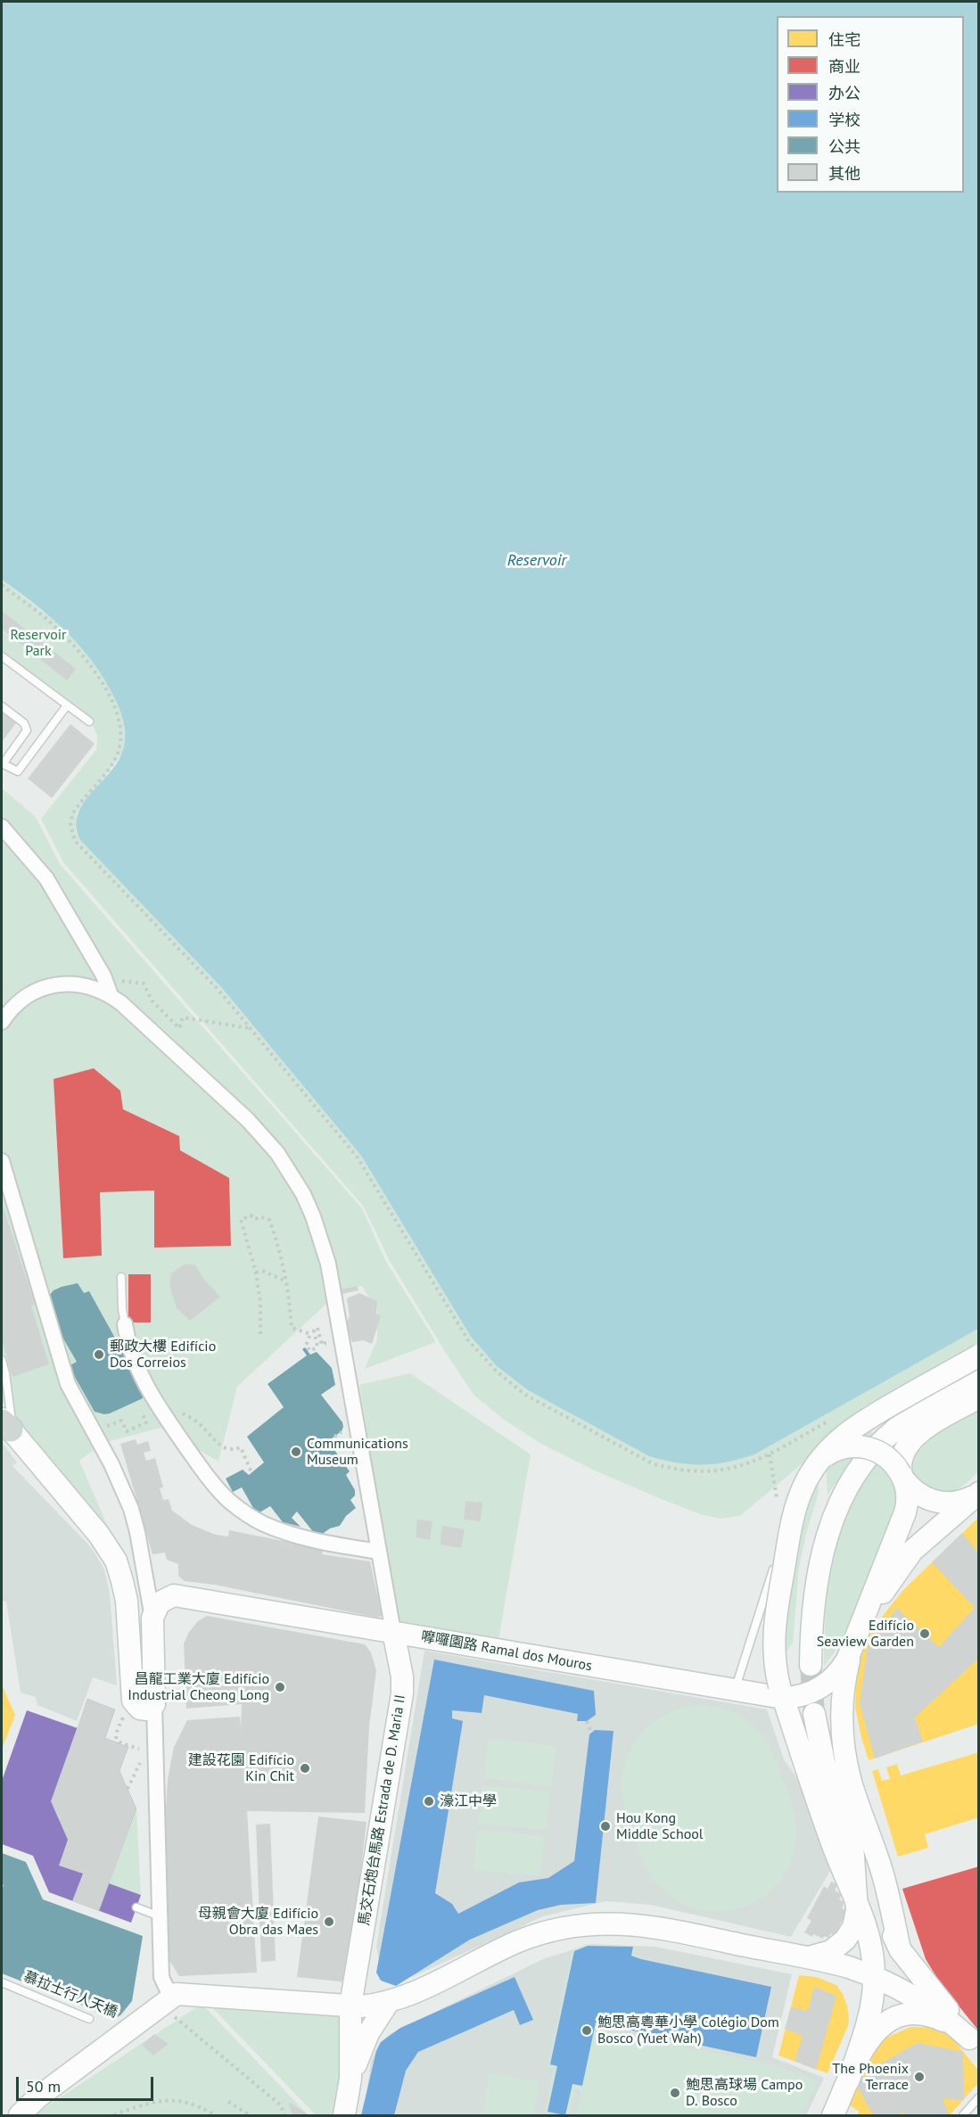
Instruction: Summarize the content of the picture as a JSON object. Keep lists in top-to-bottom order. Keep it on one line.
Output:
{"streets":{"main road":["嚤囉園路 Ramal dos Mouros","馬交石炮台馬路 Estrada de D. Maria II"],"path":["慕拉士行人天橋"]},"crossings":[["嚤囉園路 Ramal dos Mouros","馬交石炮台馬路 Estrada de D. Maria II"]],"water":["Reservoir"],"parks":["Reservoir Park"],"places":["郵政大樓 Edifício Dos Correios","Communications Museum","Edifício Seaview Garden","昌龍工業大廈 Edifício Industrial Cheong Long","建設花園 Edifício Kin Chit","濠江中學","Hou Kong Middle School","母親會大廈 Edifício Obra das Maes","鮑思高粵華小學 Colégio Dom Bosco (Yuet Wah)","The Phoenix Terrace","鮑思高球場 Campo D. Bosco"],"legend":["住宅","商业","办公","学校","公共","其他"],"scale_bar":"50 m"}
